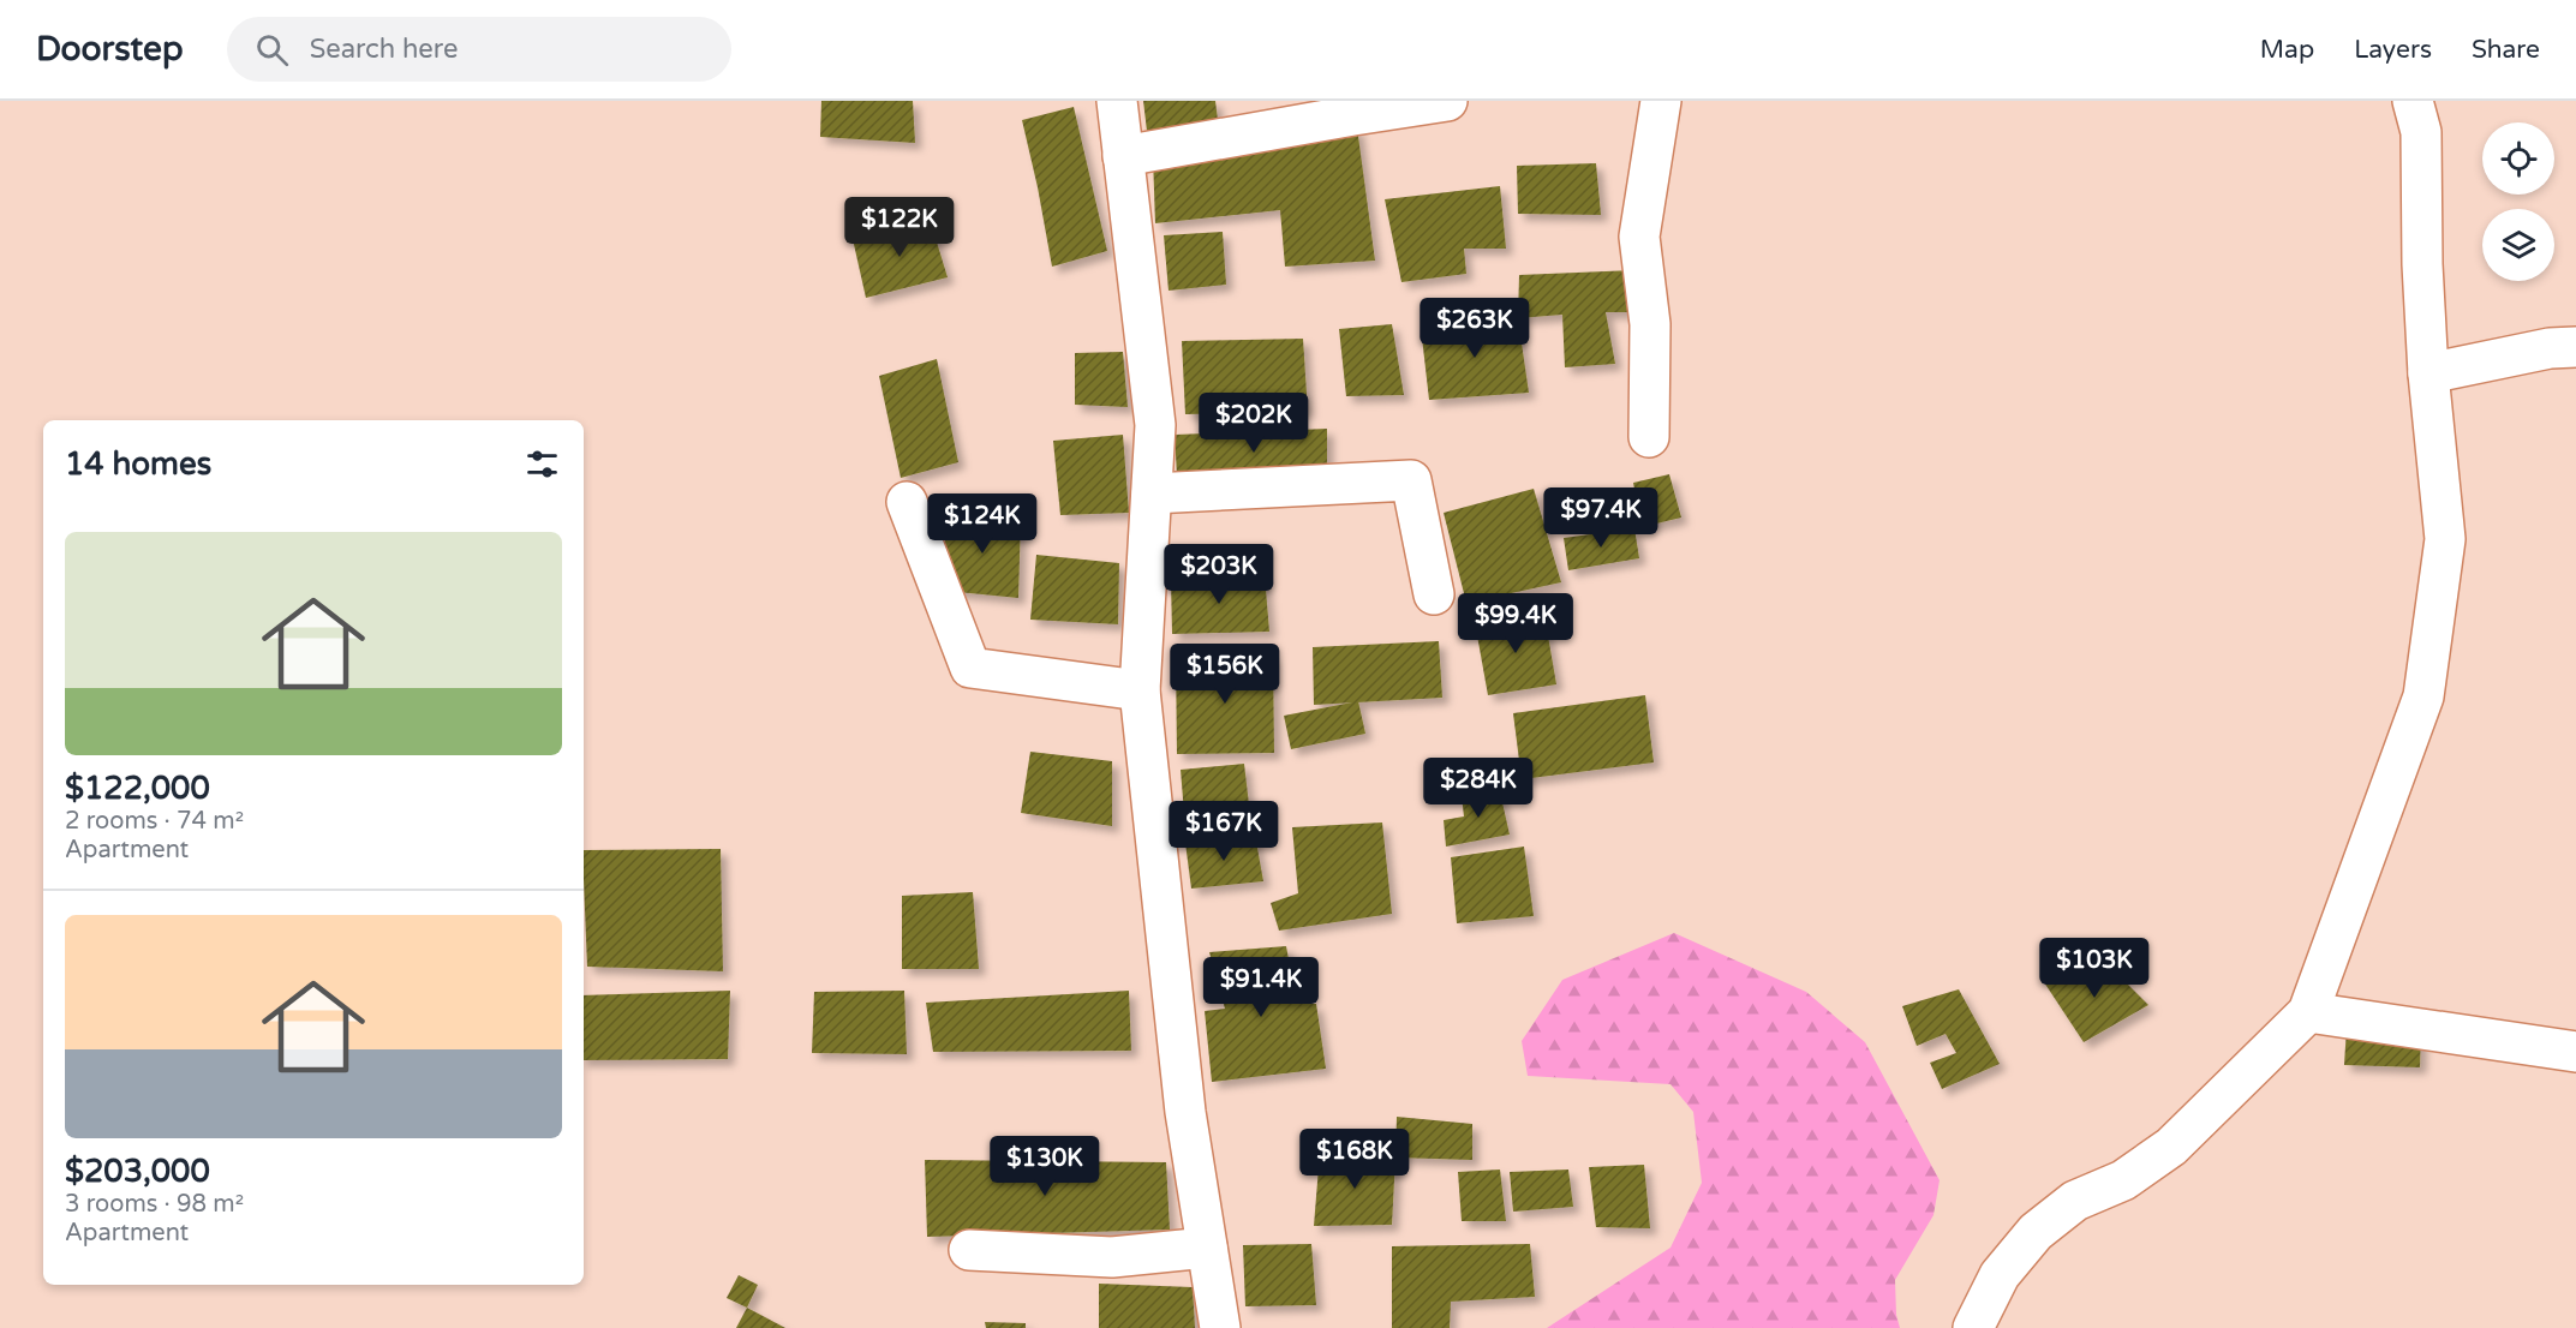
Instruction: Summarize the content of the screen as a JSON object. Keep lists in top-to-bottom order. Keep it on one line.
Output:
{"page":{"header":"Doorstep","search":"Search here","nav":["Map","Layers","Share"],"price":["$122K","$263K","$202K","$97.4K","$124K","$203K","$99.4K","$156K","$284K","$167K","$103K","$91.4K","$168K","$130K"],"heading":"14 homes","list":[{"name":"$122,000","note":"2 rooms · 74 m² · Apartment"},{"name":"$203,000","note":"3 rooms · 98 m² · Apartment"}]}}
